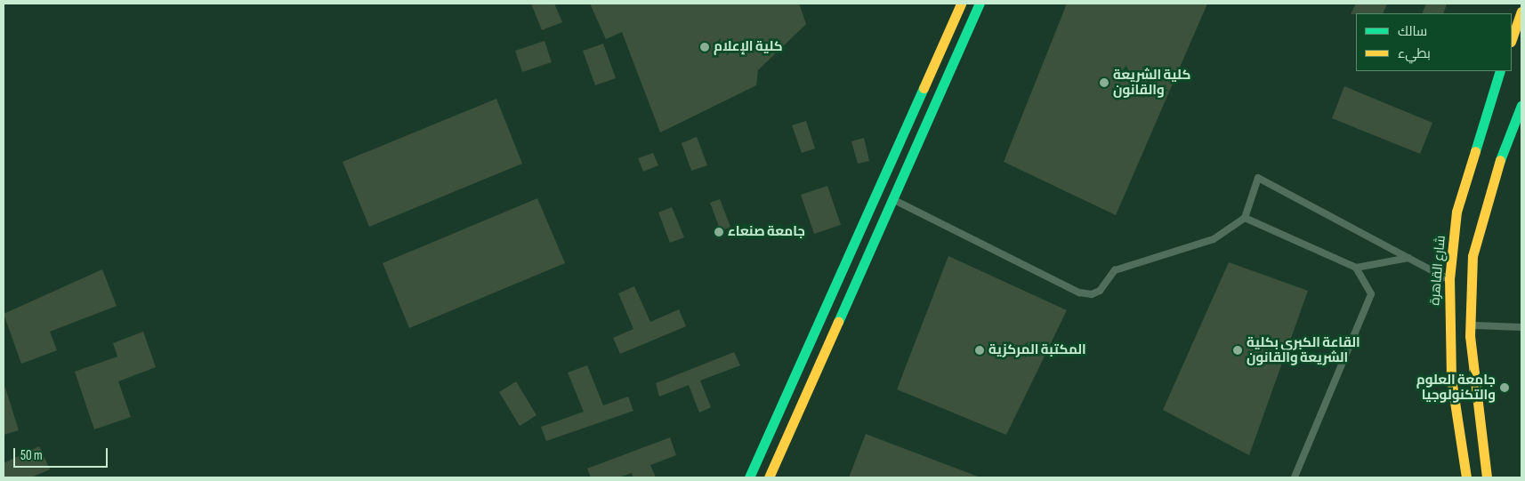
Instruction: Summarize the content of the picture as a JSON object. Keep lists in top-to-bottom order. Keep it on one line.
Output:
{"streets":{"street":["شارع القاهرة"]},"places":["كلية الإعلام","كلية الشريعة والقانون","جامعة صنعاء","المكتبة المركزية","القاعة الكبرى بكلية الشريعة والقانون","جامعة العلوم والتكنولوجيا"],"legend":["سالك","بطيء"],"scale_bar":"50 m"}
